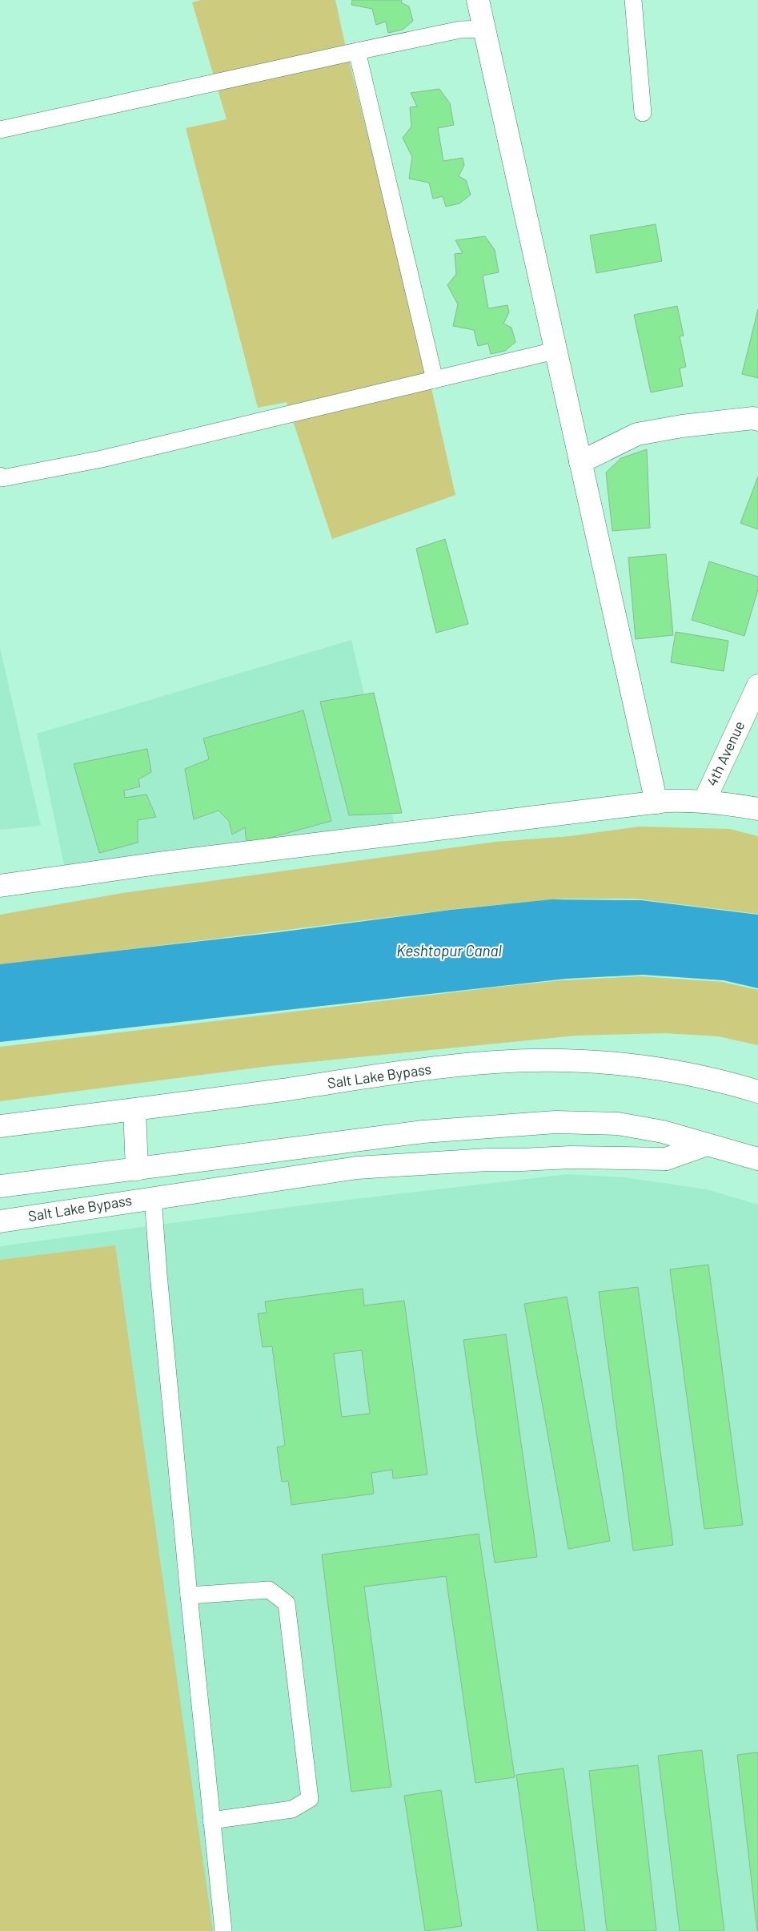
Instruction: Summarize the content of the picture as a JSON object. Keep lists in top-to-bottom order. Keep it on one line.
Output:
{"streets":{"main road":["4th Avenue","Salt Lake Bypass"]},"water":["Keshtopur Canal"]}
